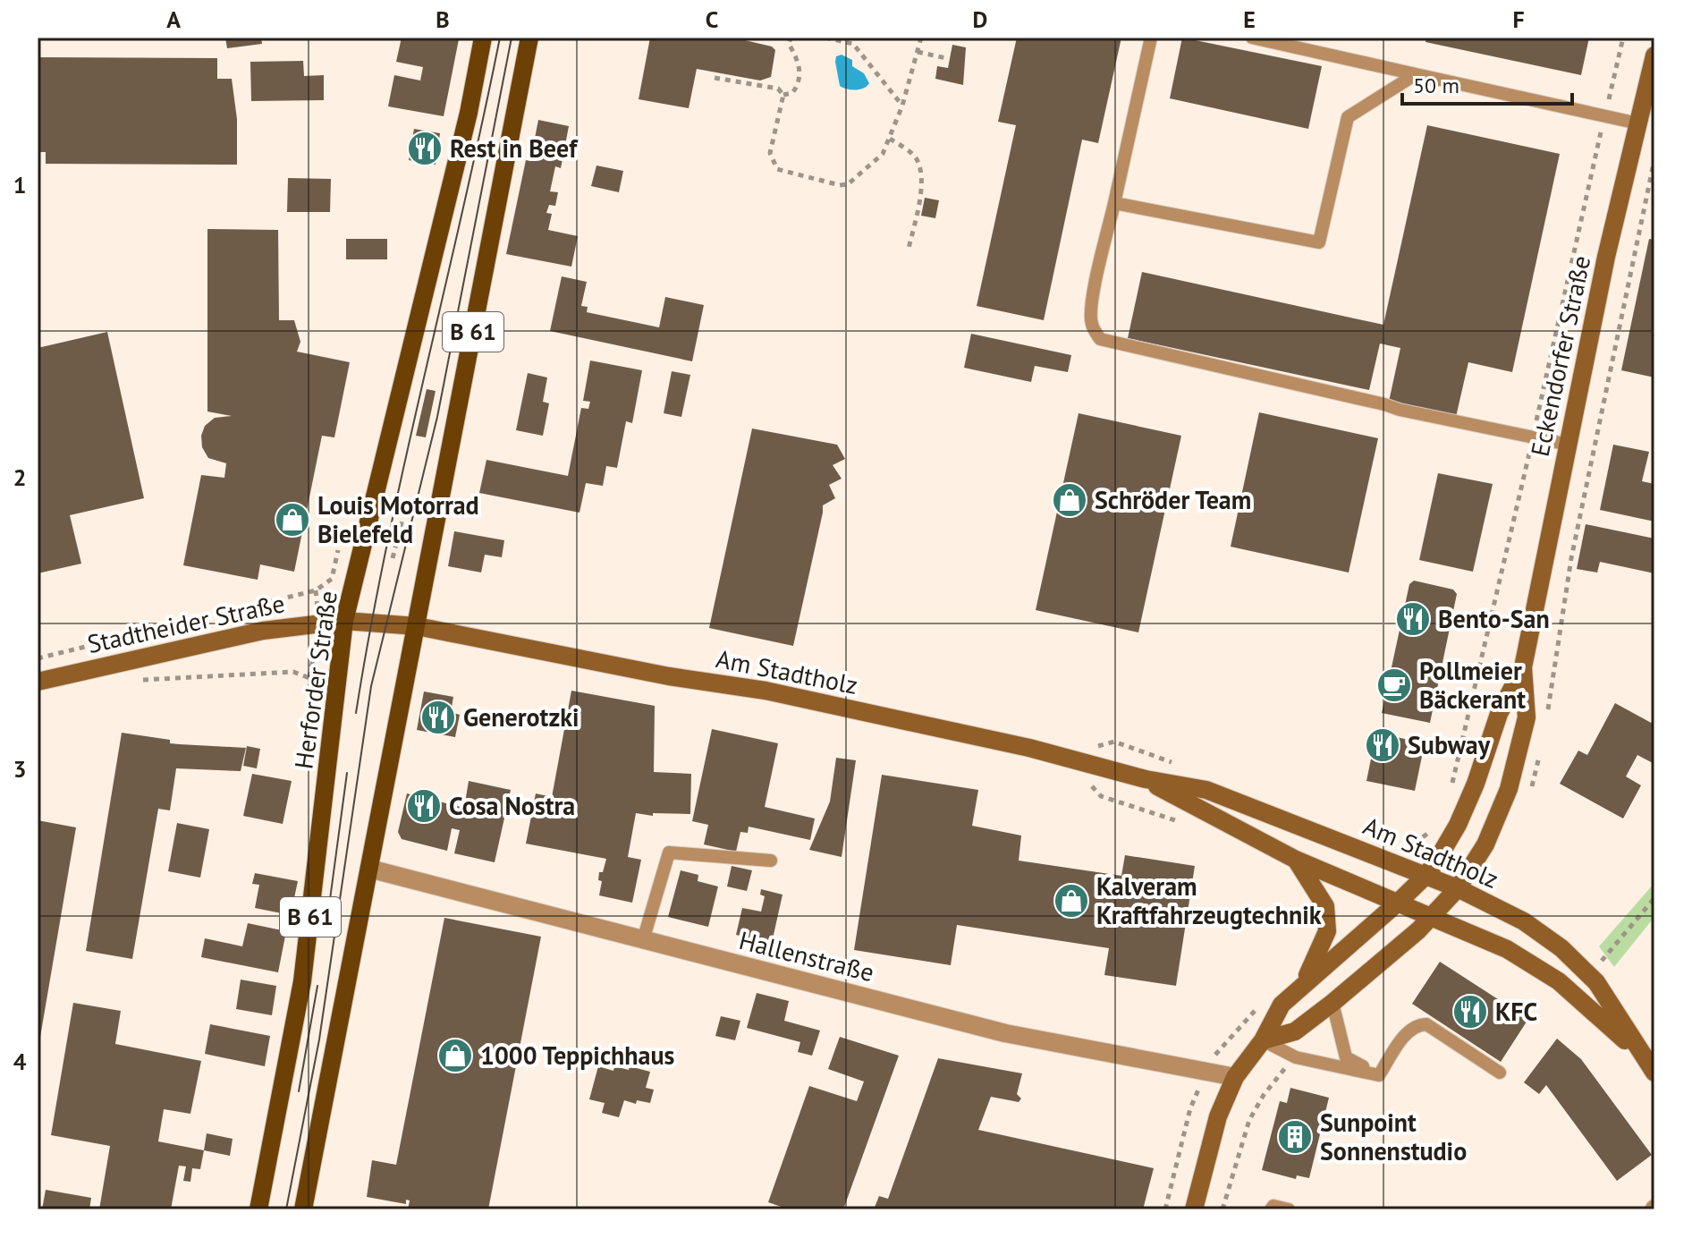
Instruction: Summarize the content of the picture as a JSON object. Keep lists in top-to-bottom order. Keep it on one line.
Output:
{"streets":{"main road":["B 61","Herforder Straße"],"street":["Eckendorfer Straße","Stadtheider Straße","Am Stadtholz","Hallenstraße"]},"crossings":[["B 61","Stadtheider Straße"],["B 61","Am Stadtholz"],["B 61","Hallenstraße"],["Eckendorfer Straße","Am Stadtholz"],["Eckendorfer Straße","Hallenstraße"],["Stadtheider Straße","Am Stadtholz"],["Stadtheider Straße","Herforder Straße"]],"places":{"restaurant":["Rest in Beef","Bento-San","Generotzki","Subway","Cosa Nostra","KFC"],"shop":["Schröder Team","Louis Motorrad Bielefeld","Kalveram Kraftfahrzeugtechnik","1000 Teppichhaus"],"cafe":["Pollmeier Bäckerant"],"building":["Sunpoint Sonnenstudio"]},"scale_bar":"50 m","grid":{"columns":["A","B","C","D","E","F"],"rows":["1","2","3","4"]}}
